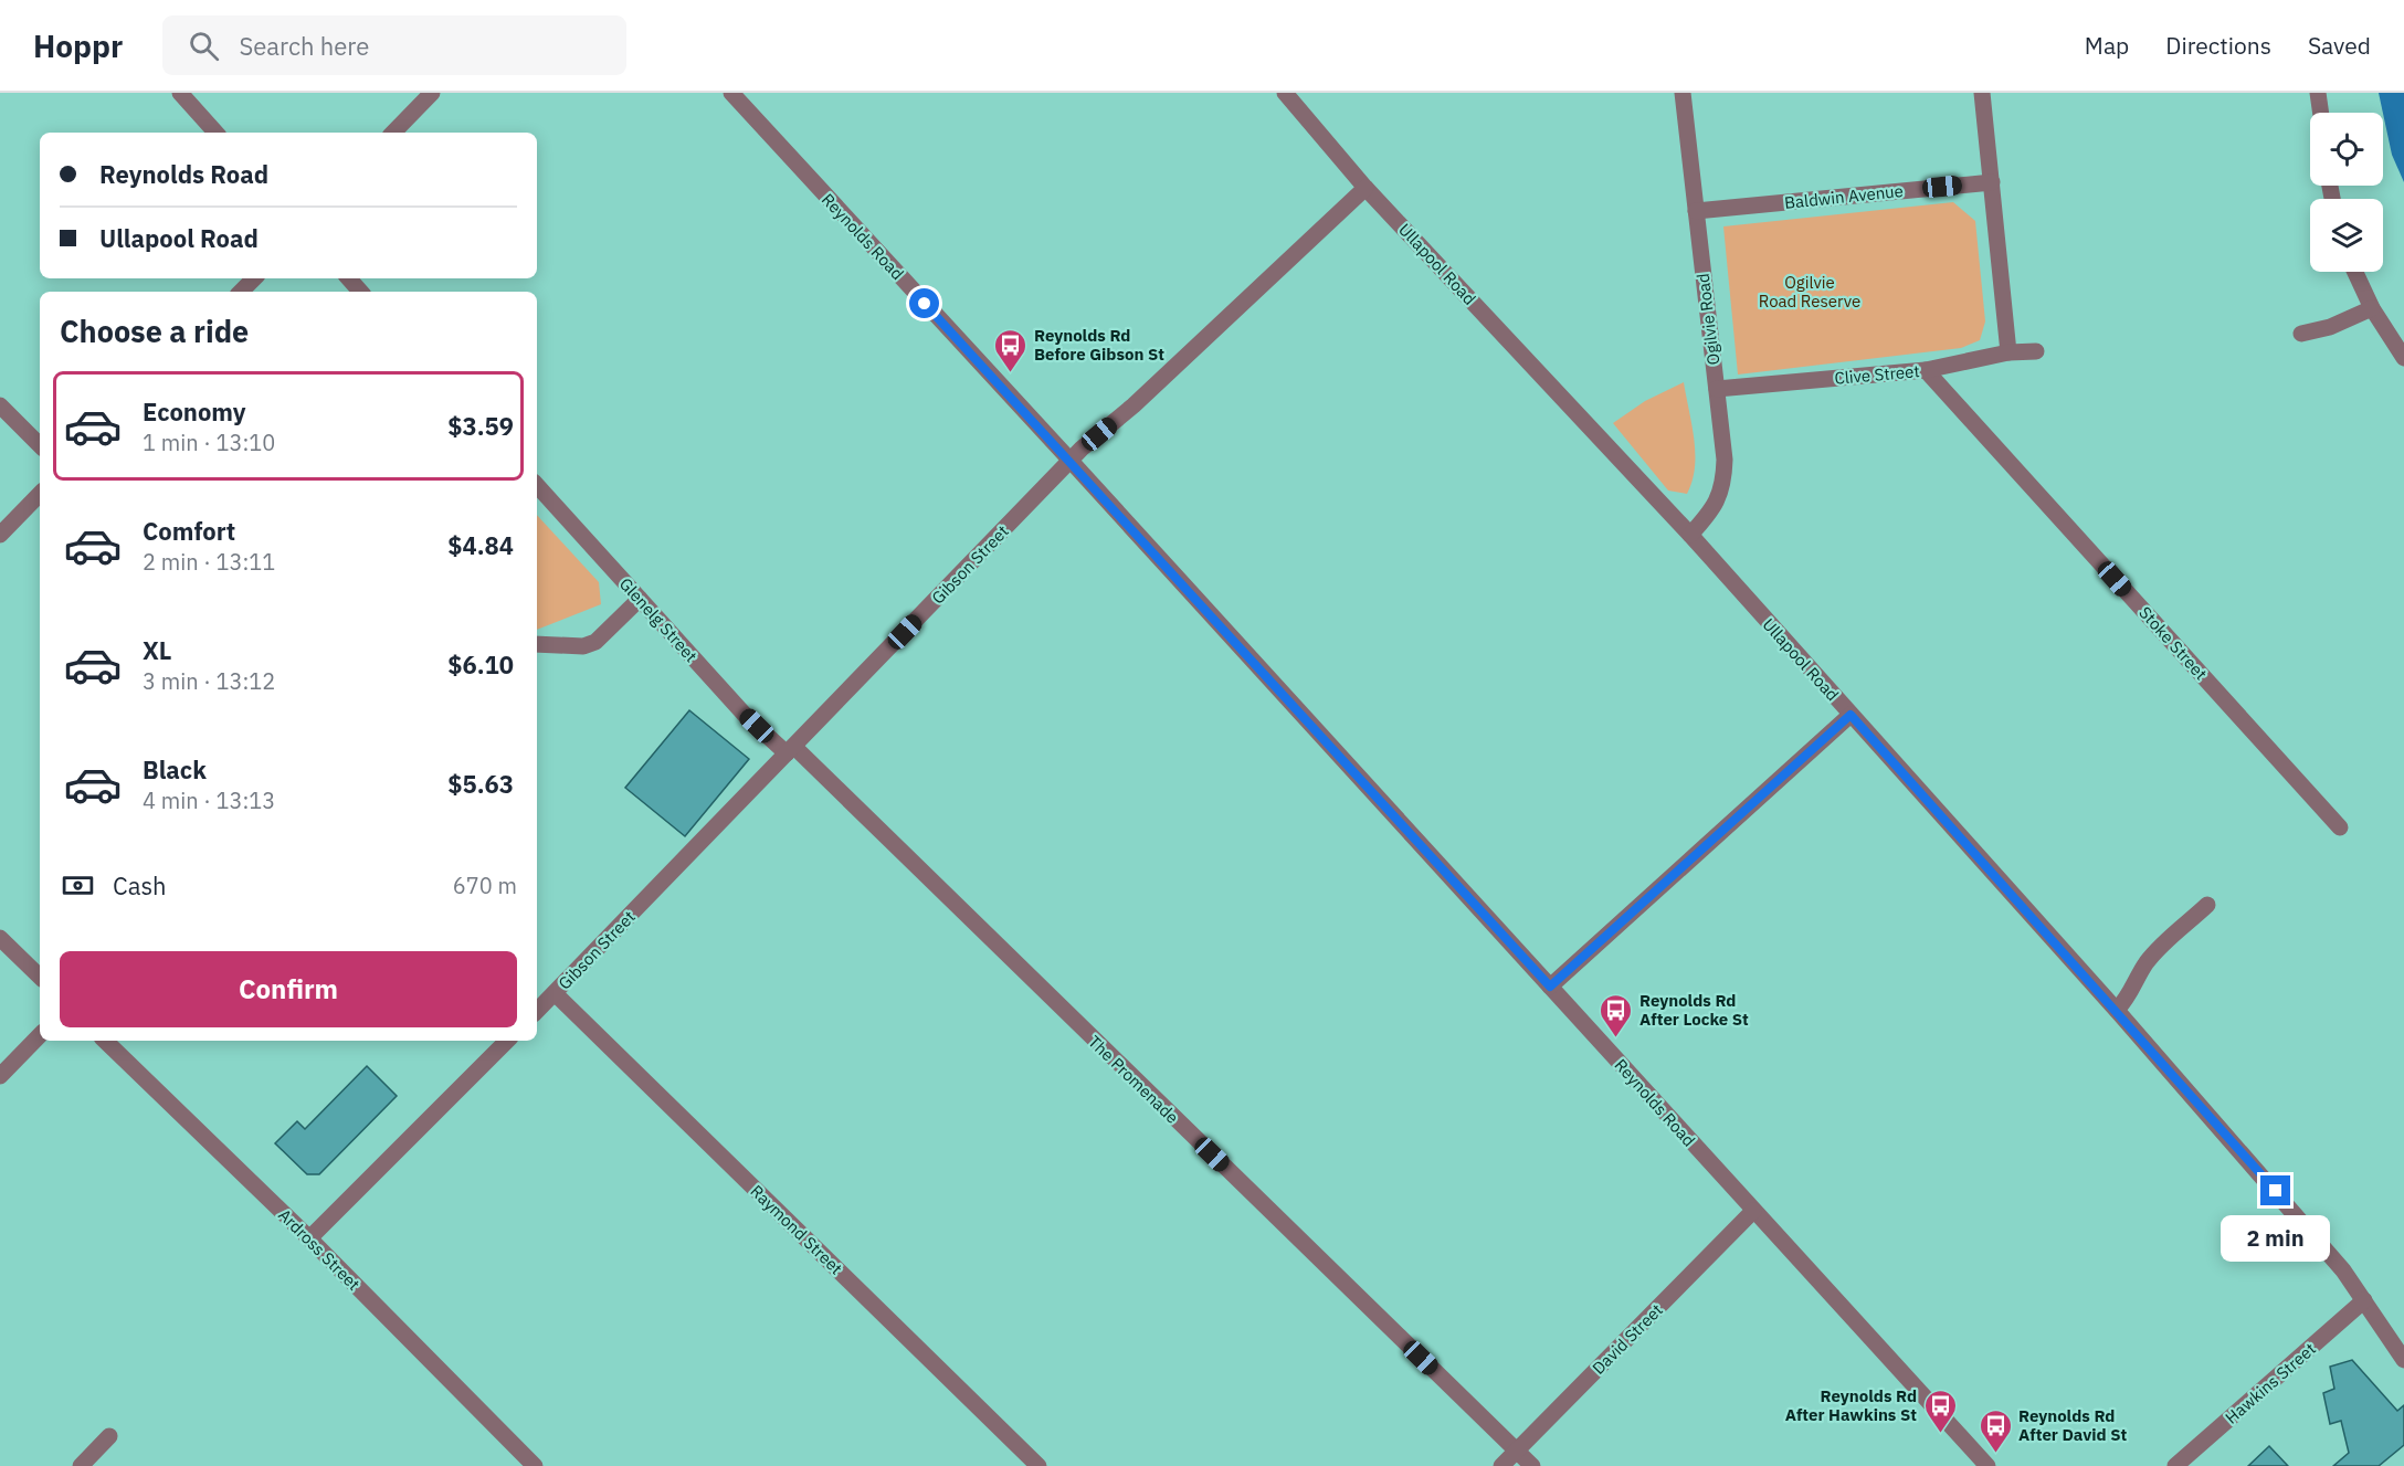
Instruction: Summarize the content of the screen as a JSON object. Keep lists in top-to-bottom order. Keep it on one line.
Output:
{"streets":{"street":["Baldwin Avenue","Reynolds Road","Ullapool Road","Ogilvie Road","Clive Street","Gibson Street","Glenelg Street","Stoke Street","The Promenade","Raymond Street","Ardross Street","David Street","Hawkins Street"]},"crossings":[["Baldwin Avenue","Ogilvie Road"],["Reynolds Road","Gibson Street"],["Reynolds Road","David Street"],["Ullapool Road","Ogilvie Road"],["Ullapool Road","Gibson Street"],["Ullapool Road","Hawkins Street"],["Ogilvie Road","Clive Street"],["Clive Street","Stoke Street"],["Gibson Street","Glenelg Street"],["Gibson Street","The Promenade"],["Gibson Street","Raymond Street"],["Glenelg Street","The Promenade"],["The Promenade","David Street"]],"parks":["Ogilvie Road Reserve"],"places":{"bus stop":["Reynolds Rd Before Gibson St","Reynolds Rd After Locke St","Reynolds Rd After Hawkins St","Reynolds Rd After David St"]},"page":{"header":"Hoppr","search":"Search here","nav":["Map","Directions","Saved"],"banner":["Reynolds Road","Ullapool Road"],"heading":"Choose a ride","list":[{"name":"Economy","note":"1 min · 13:10","value":"$3.59"},{"name":"Comfort","note":"2 min · 13:11","value":"$4.84"},{"name":"XL","note":"3 min · 13:12","value":"$6.10"},{"name":"Black","note":"4 min · 13:13","value":"$5.63"}],"pay":["Cash","670 m"],"buttons":"Confirm","bubble":"2 min"}}
